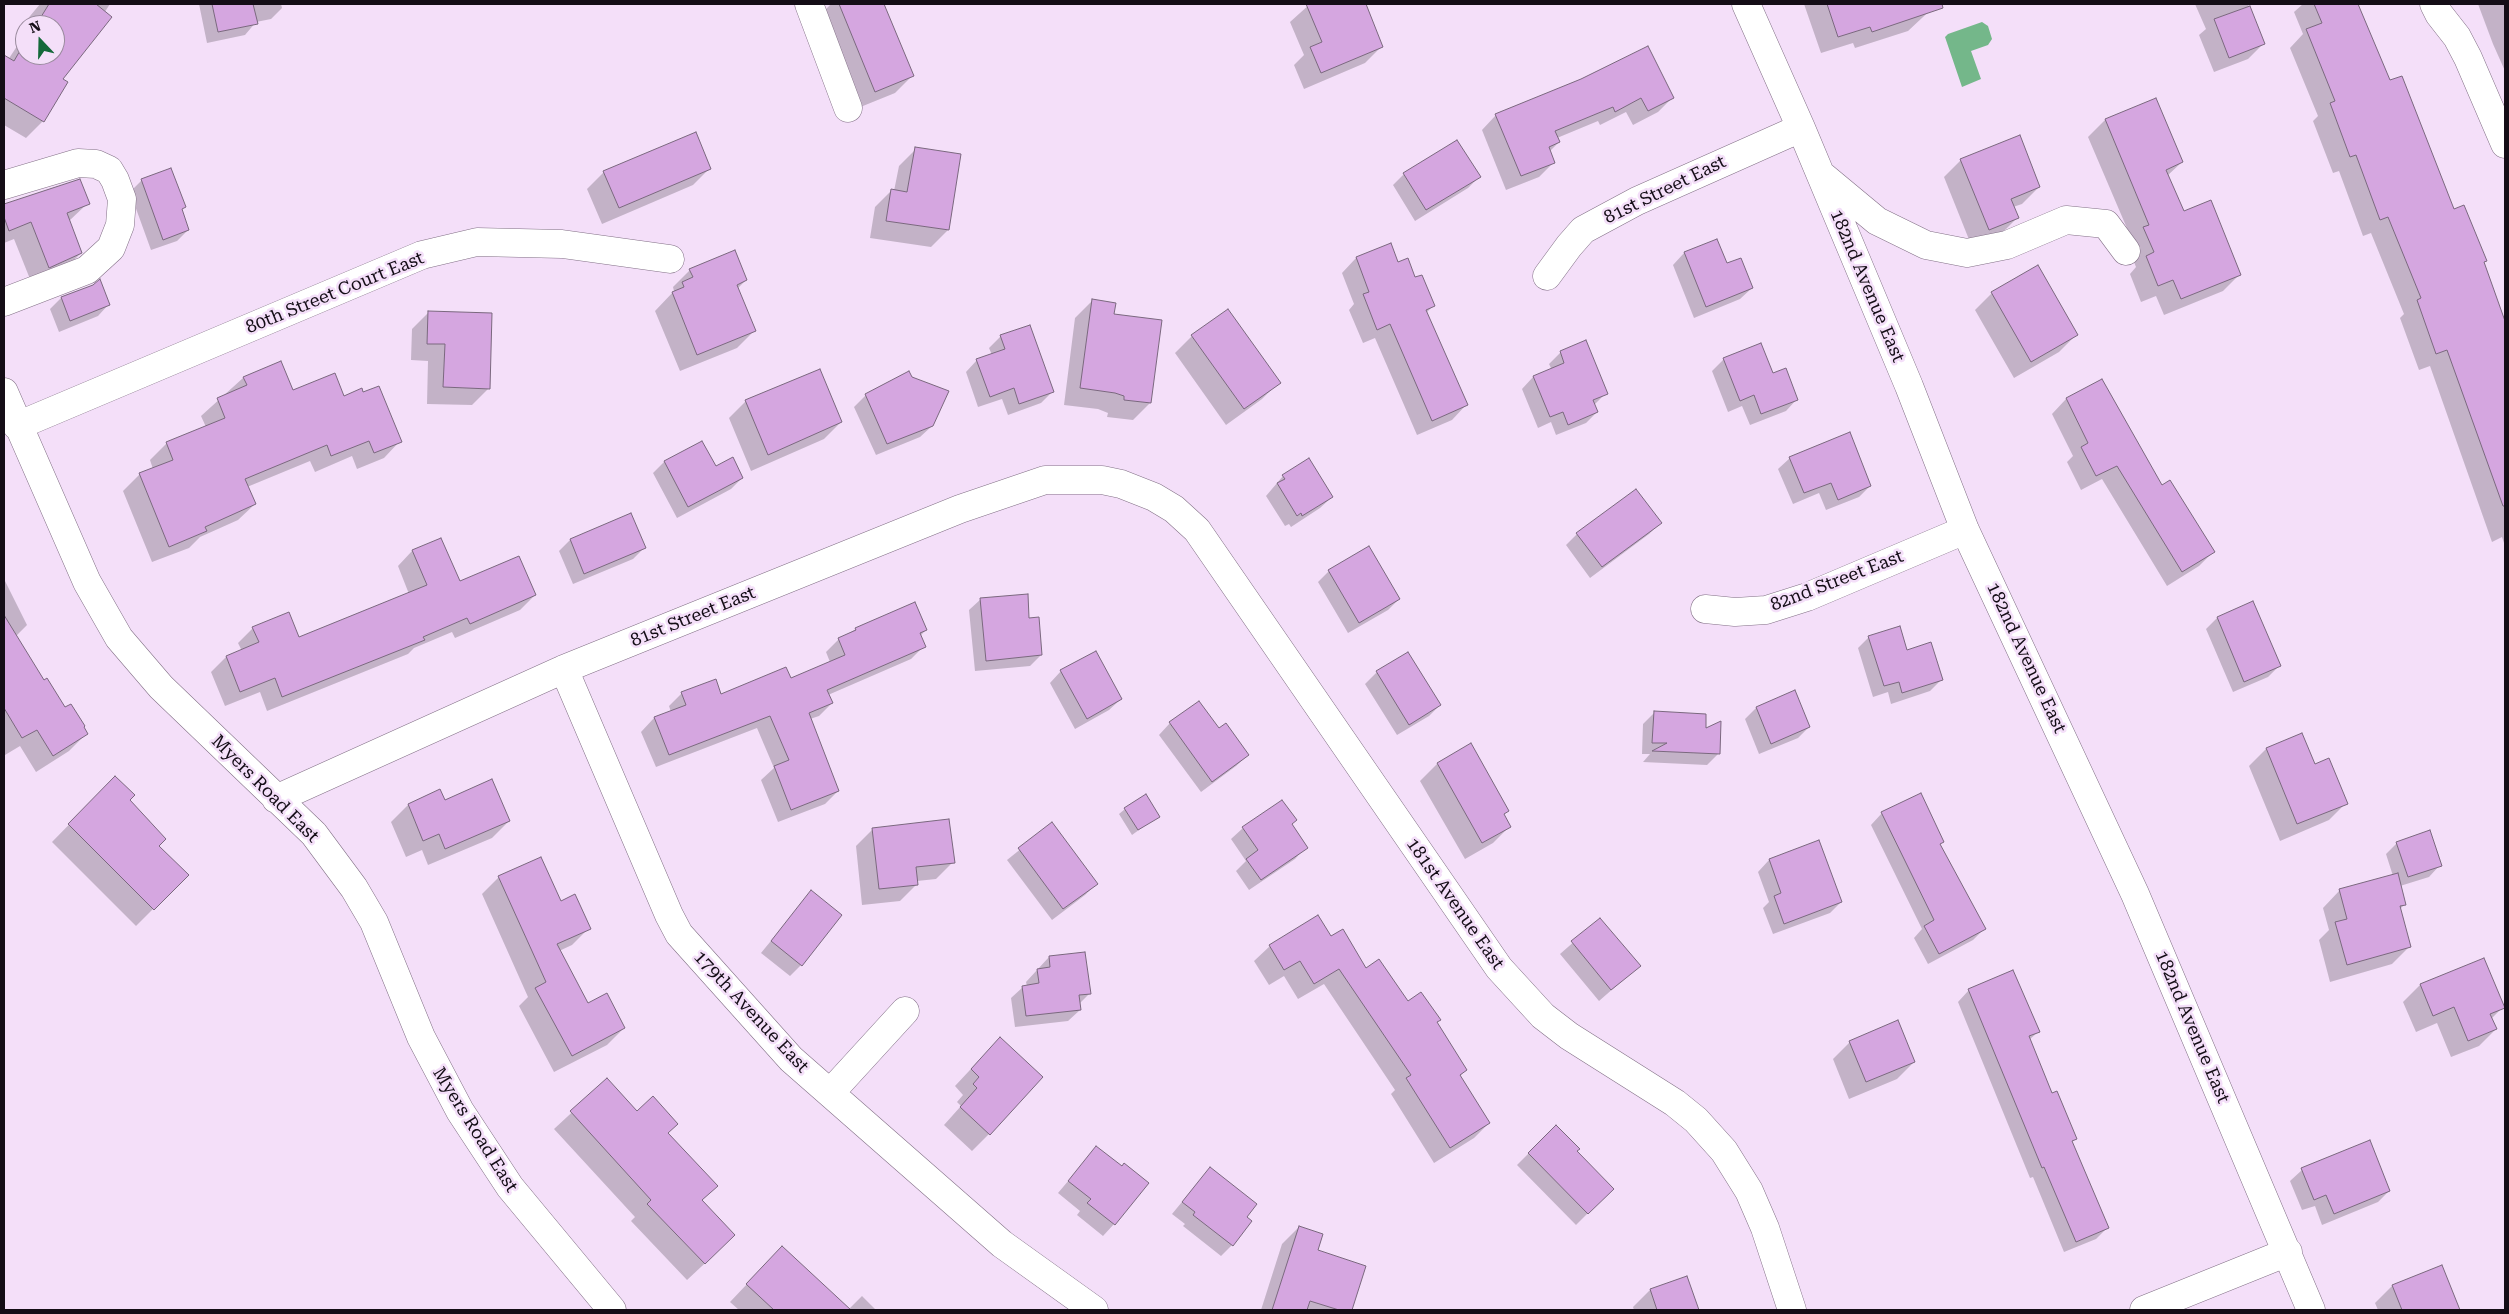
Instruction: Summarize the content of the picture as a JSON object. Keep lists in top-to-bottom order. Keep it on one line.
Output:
{"streets":{"street":["81st Street East","182nd Avenue East","80th Street Court East","82nd Street East","Myers Road East","181st Avenue East","179th Avenue East"]},"crossings":[["81st Street East","182nd Avenue East"],["81st Street East","Myers Road East"],["81st Street East","181st Avenue East"],["81st Street East","179th Avenue East"],["182nd Avenue East","82nd Street East"],["80th Street Court East","Myers Road East"]],"north":"top"}
